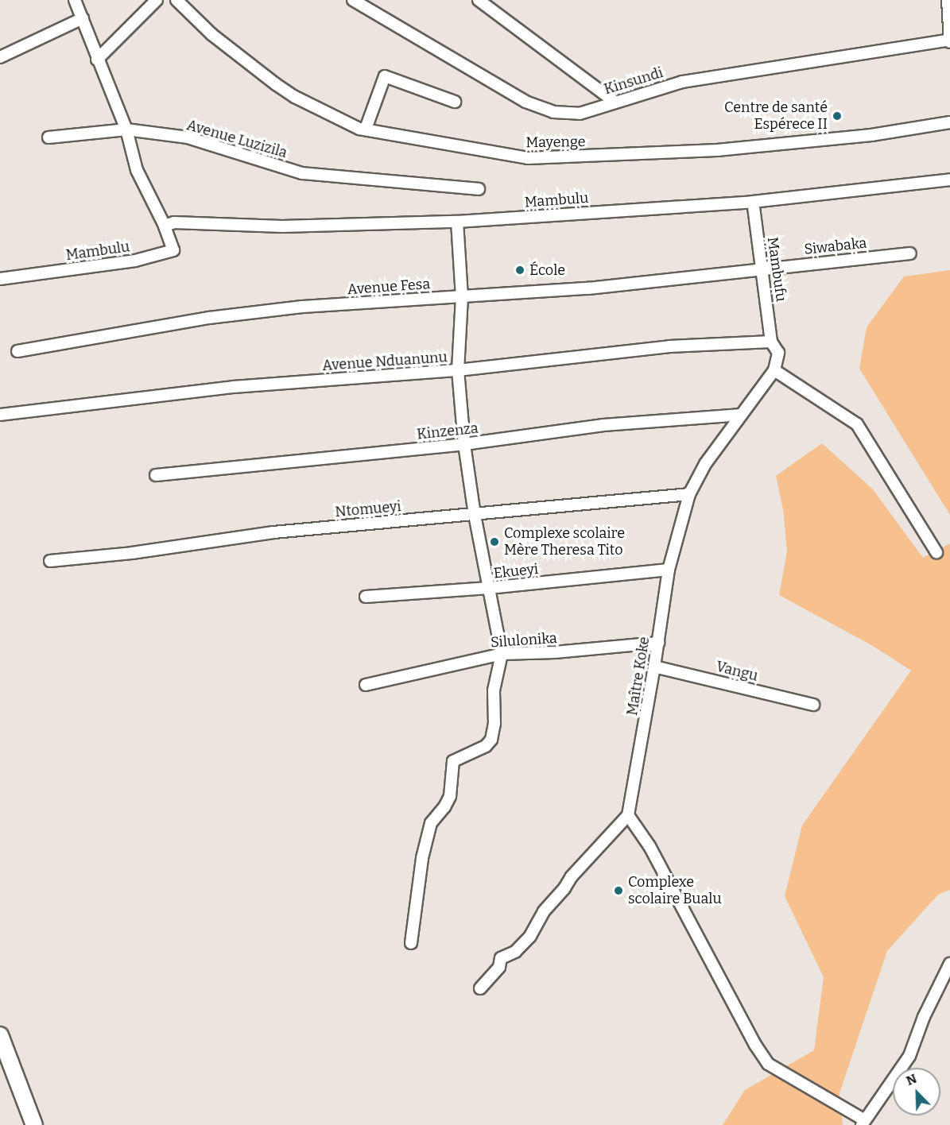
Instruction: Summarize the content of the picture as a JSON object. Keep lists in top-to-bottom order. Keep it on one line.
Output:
{"streets":{"street":["Kinsundi","Avenue Luzizila","Mayenge","Mambulu","Siwabaka","Mambufu","Avenue Fesa","Avenue Nduanunu","Kinzenza","Ntomueyi","Ekueyi","Silulonika","Vangu","Maître Koke"]},"crossings":[["Avenue Luzizila","Mambulu"],["Mambulu","Mambufu"],["Siwabaka","Mambufu"],["Siwabaka","Avenue Fesa"],["Mambufu","Avenue Fesa"],["Mambufu","Avenue Nduanunu"],["Kinzenza","Maître Koke"],["Ntomueyi","Maître Koke"],["Ekueyi","Maître Koke"],["Silulonika","Maître Koke"],["Vangu","Maître Koke"]],"places":["Centre de santé Espérece II","École","Complexe scolaire Mère Theresa Tito","Complexe scolaire Bualu"],"north":"top left"}
